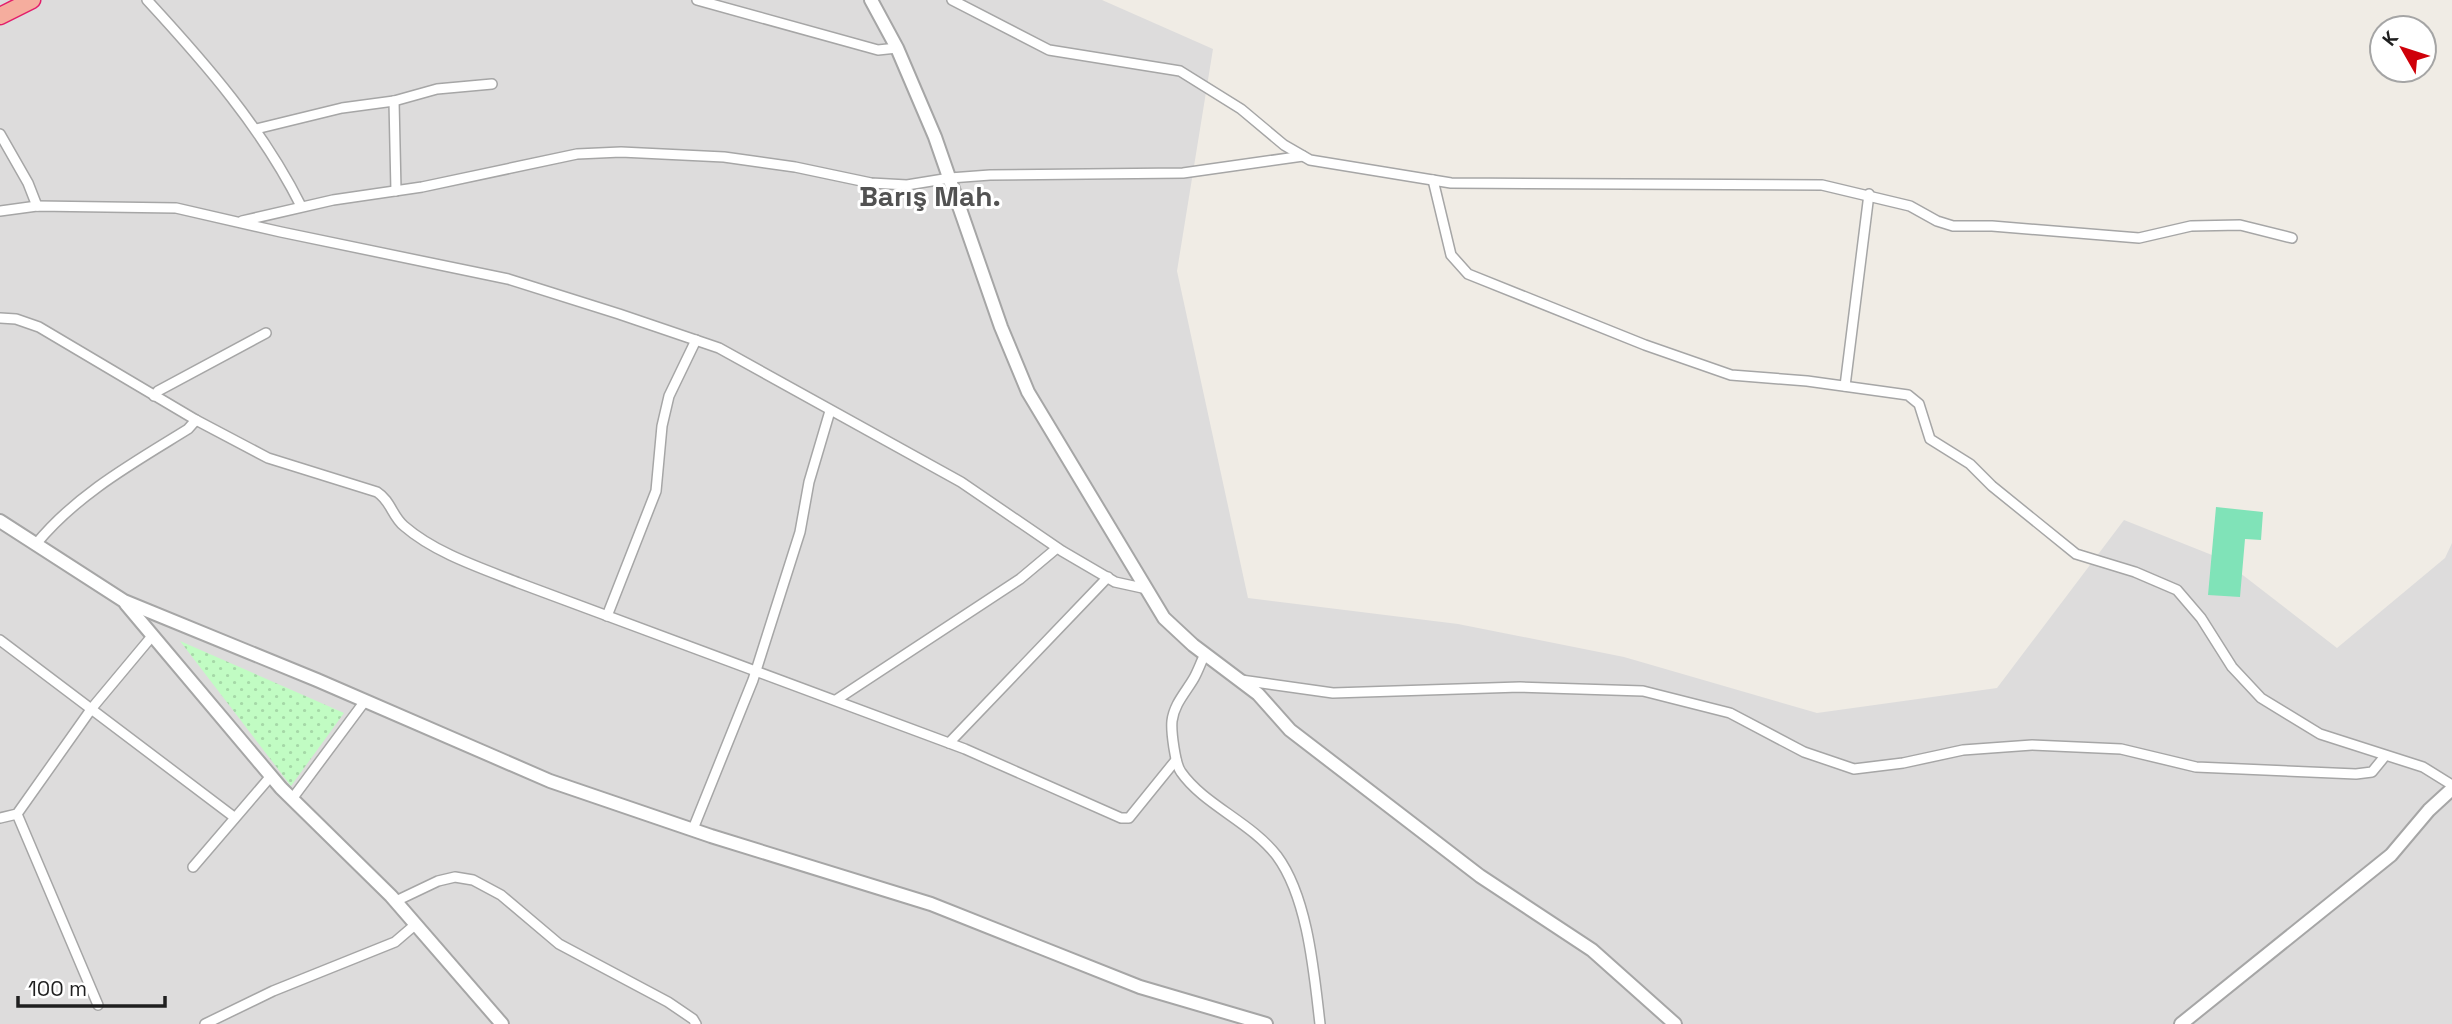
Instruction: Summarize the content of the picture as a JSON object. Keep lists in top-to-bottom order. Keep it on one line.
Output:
{"districts":["Barış Mah."],"scale_bar":"100 m","north":"top left"}
